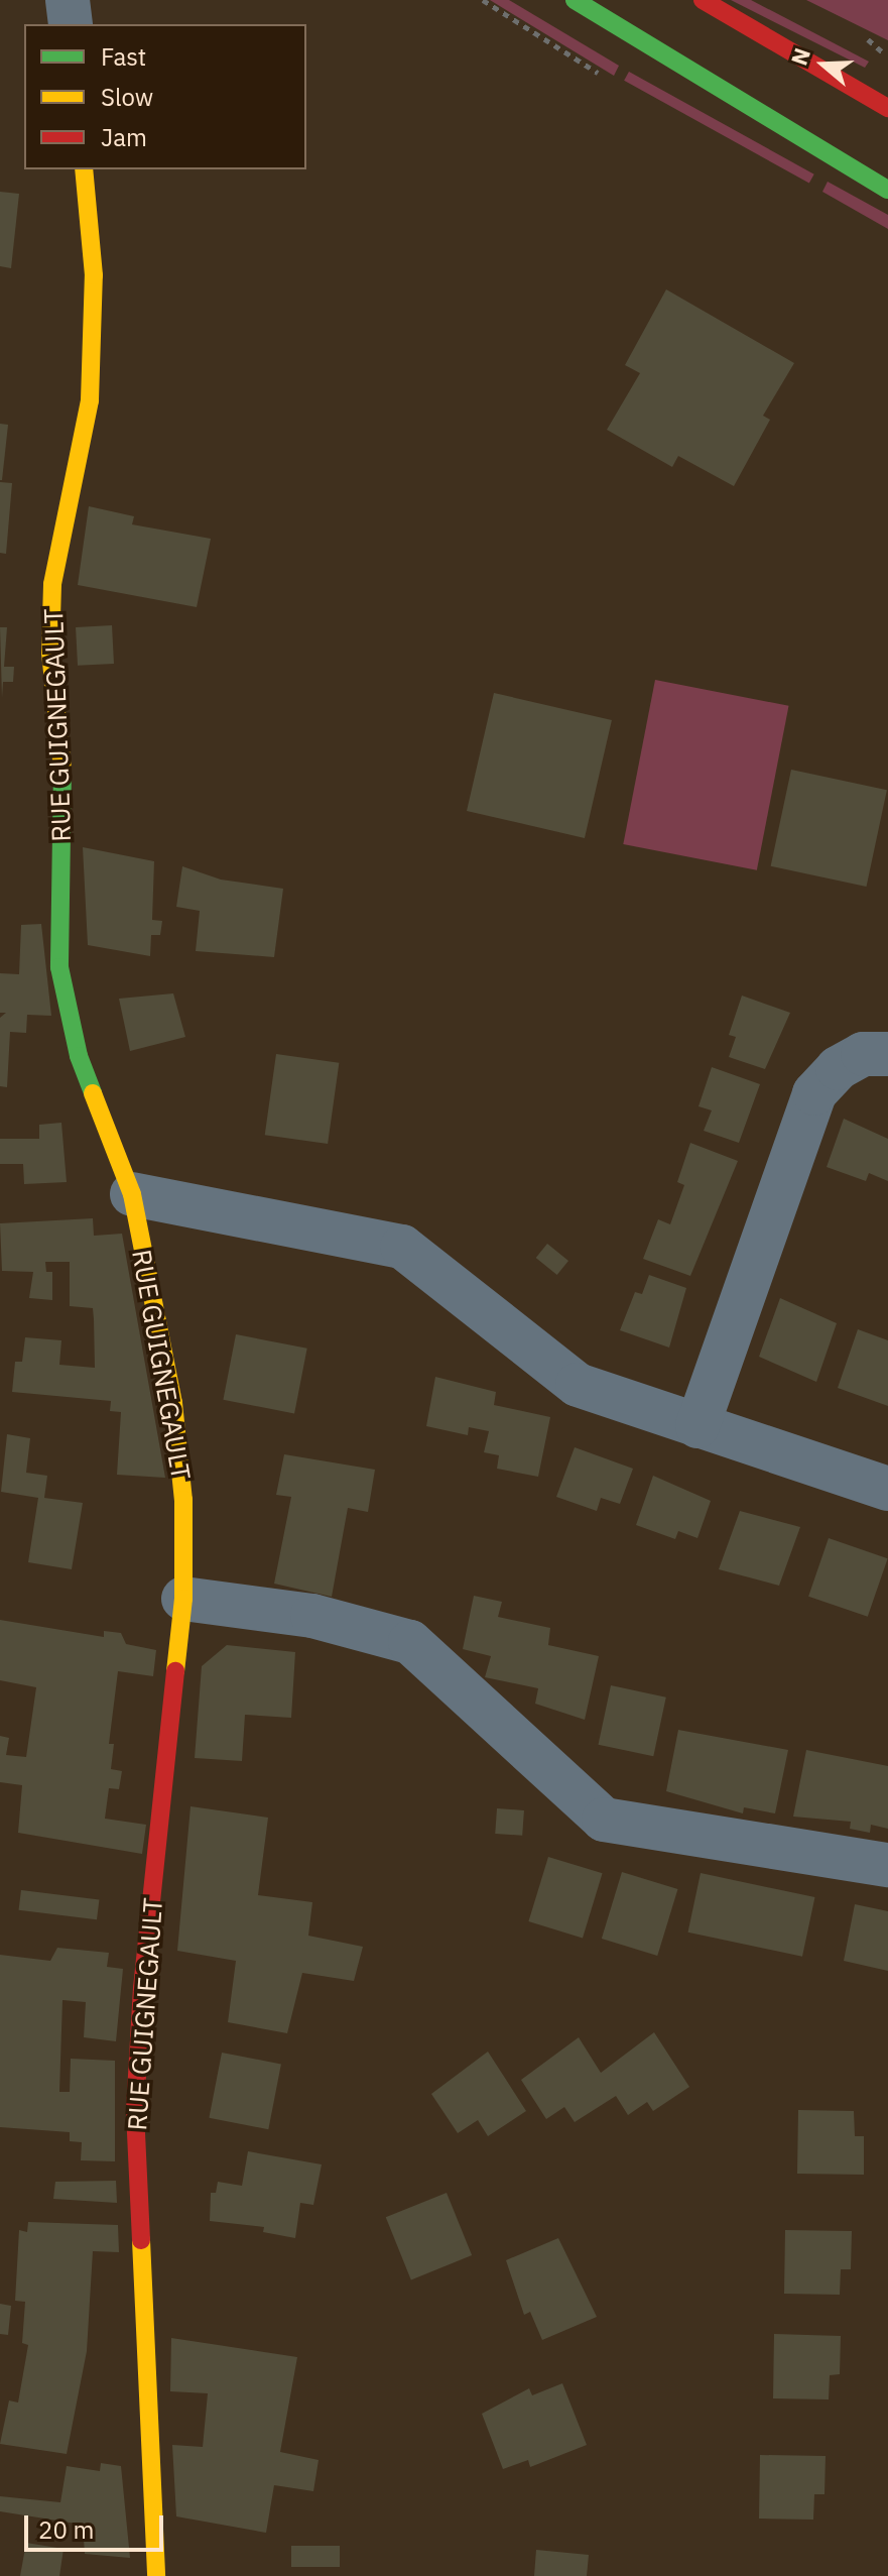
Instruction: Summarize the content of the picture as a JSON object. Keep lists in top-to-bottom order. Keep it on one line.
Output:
{"streets":{"street":["RUE GUIGNEGAULT"]},"legend":["Fast","Slow","Jam"],"scale_bar":"20 m","north":"left"}
